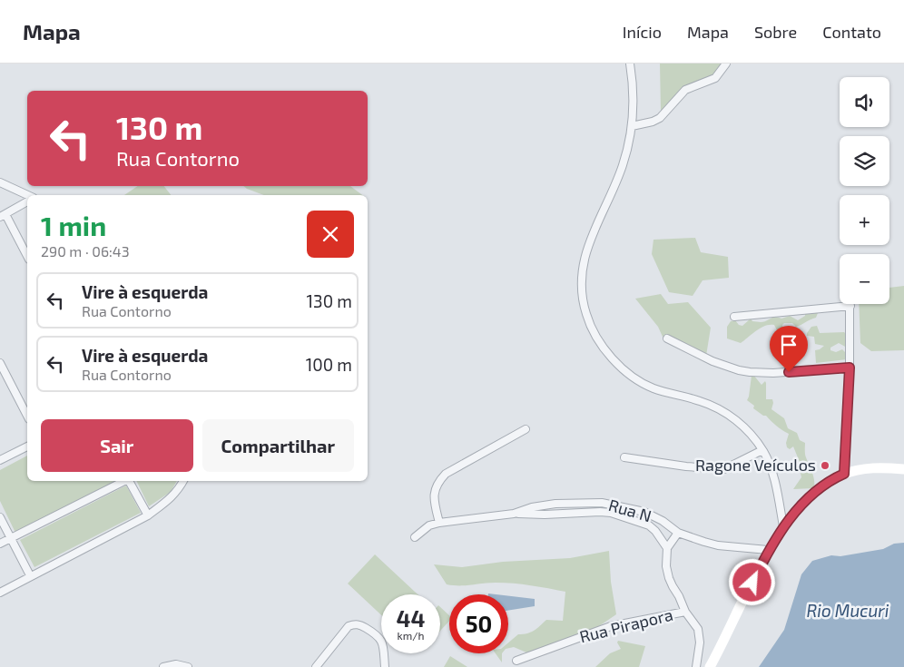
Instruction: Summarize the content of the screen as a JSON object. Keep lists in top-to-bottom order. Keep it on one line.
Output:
{"streets":{"street":["Rua N","Rua Pirapora"]},"crossings":[["Rua N","Rua Pirapora"]],"water":["Rio Mucuri"],"places":["Ragone Veículos"],"page":{"header":"Mapa","nav":["Início","Mapa","Sobre","Contato"],"map_buttons":["+","−"],"turn":["130 m","Rua Contorno"],"heading":["1 min","290 m · 06:43"],"list":[{"name":"Vire à esquerda","note":"Rua Contorno","value":"130 m"},{"name":"Vire à esquerda","note":"Rua Contorno","value":"100 m"}],"buttons":["Sair","Compartilhar"],"speed":"44 km/h","limit":"50"}}
